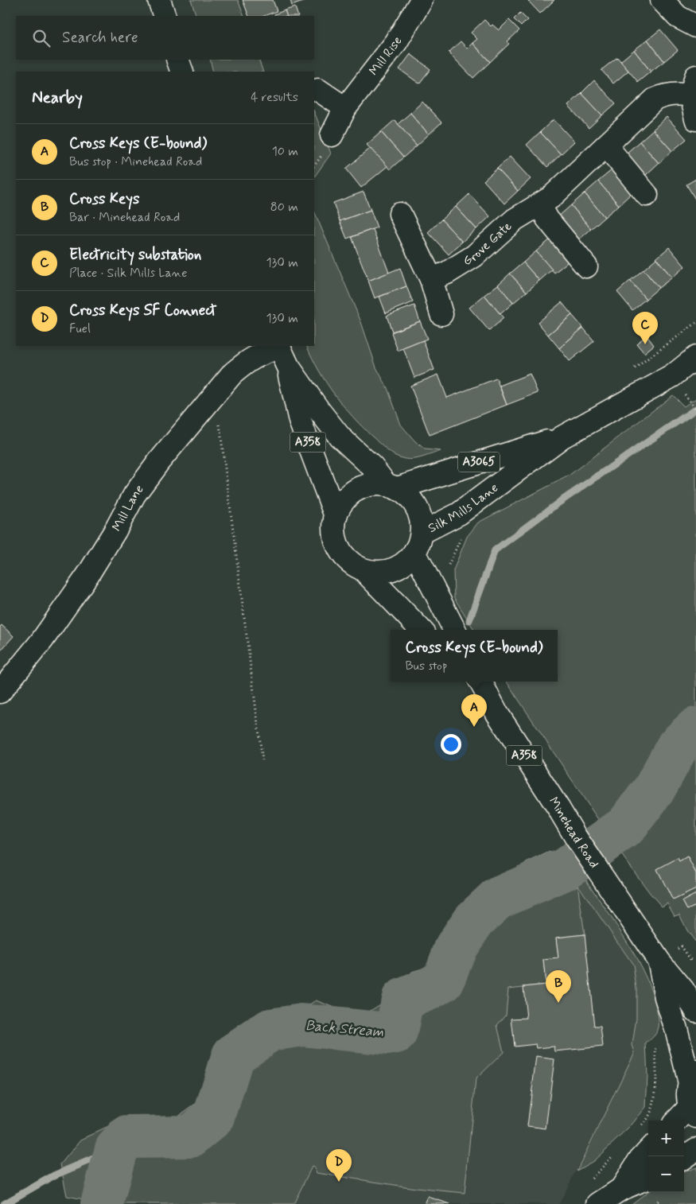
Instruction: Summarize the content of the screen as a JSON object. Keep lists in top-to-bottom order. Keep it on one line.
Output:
{"streets":{"main road":["Mill Rise","Grove Gate","A358","A3065","Silk Mills Lane","Mill Lane","Minehead Road"]},"crossings":[["A358","Silk Mills Lane"],["A358","Mill Lane"],["A358","Minehead Road"]],"water":["Back Stream"],"page":{"search":"Search here","heading":["Nearby","4 results"],"list":[{"mark":"A","name":"Cross Keys (E-bound)","note":"Bus stop · Minehead Road","value":"10 m"},{"mark":"B","name":"Cross Keys","note":"Bar · Minehead Road","value":"80 m"},{"mark":"C","name":"Electricity substation","note":"Place · Silk Mills Lane","value":"130 m"},{"mark":"D","name":"Cross Keys SF Connect","note":"Fuel","value":"130 m"}],"pins":["C","A","B","D"],"popup":["Cross Keys (E-bound)","Bus stop"],"map_buttons":["+","−"]}}
